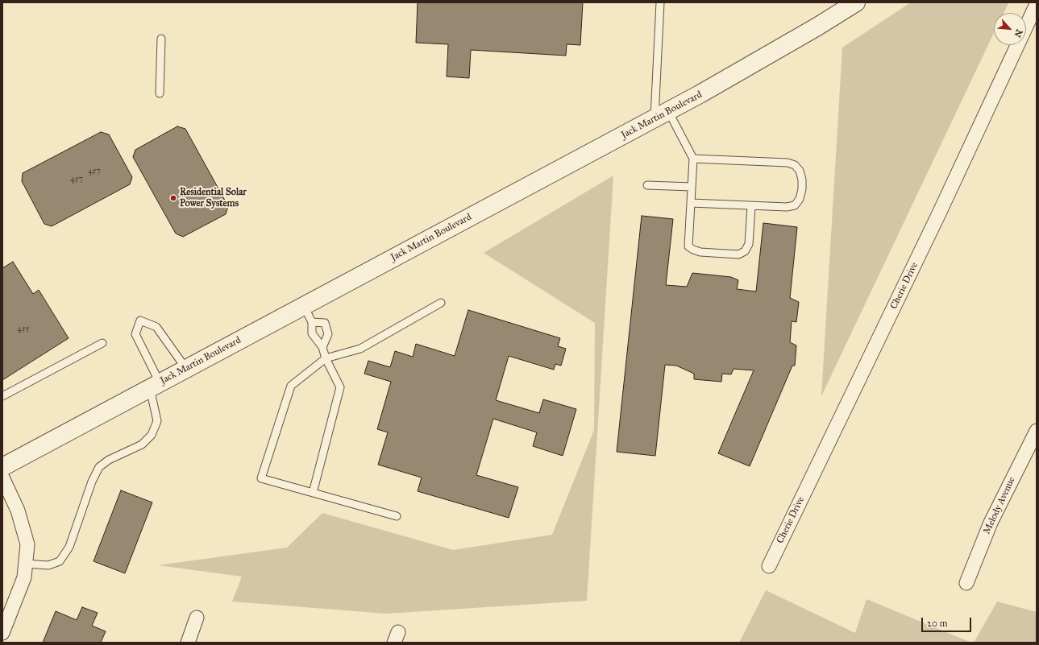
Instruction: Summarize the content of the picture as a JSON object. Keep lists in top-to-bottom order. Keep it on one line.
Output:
{"streets":{"street":["Jack Martin Boulevard","Cherie Drive","Melody Avenue"]},"places":["Residential Solar Power Systems"],"house_numbers":["457","457","455"],"scale_bar":"20 m","north":"bottom right"}
